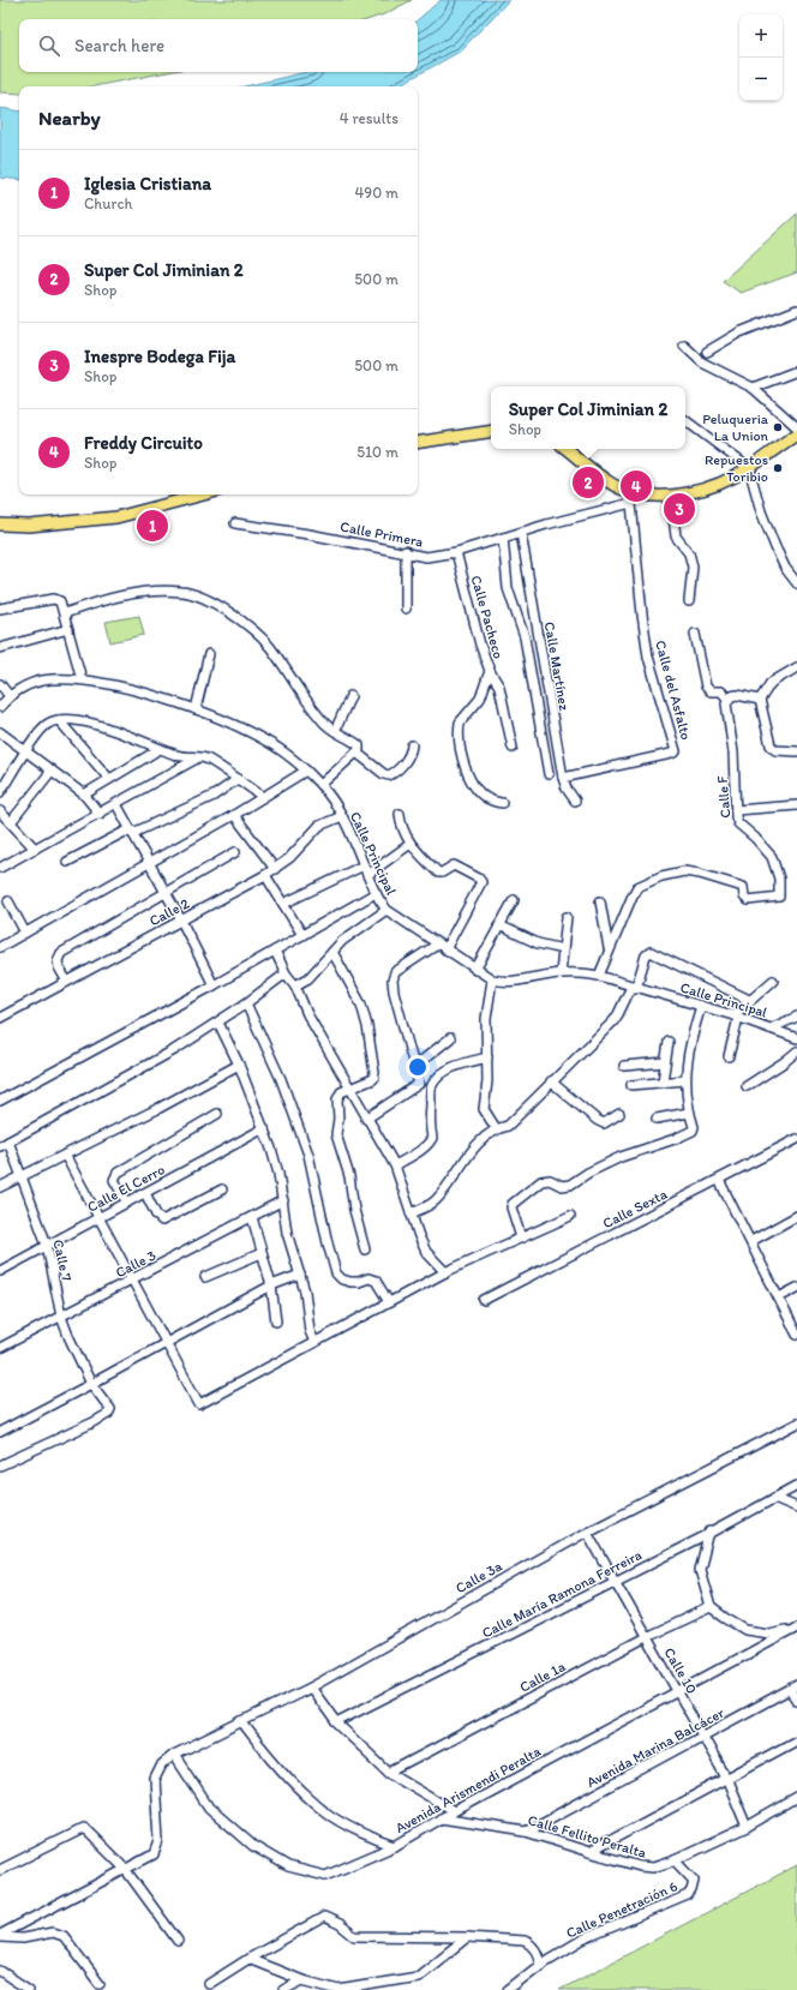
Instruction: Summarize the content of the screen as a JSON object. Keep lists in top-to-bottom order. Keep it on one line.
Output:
{"streets":{"street":["Calle Primera","Calle Pacheco","Calle Martínez","Calle del Asfalto","Calle F","Calle Principal","Calle 2","Calle El Cerro","Calle Sexta","Calle 7","Calle 3","Calle 3a","Calle María Ramona Ferreira","Calle 10","Calle 1a","Avenida Marina Balcácer","Avenida Arismendi Peralta","Calle Fellito Peralta","Calle Penetración 6"]},"crossings":[["Calle Primera","Calle Pacheco"],["Calle Primera","Calle Martínez"],["Calle Primera","Calle del Asfalto"],["Calle Martínez","Calle del Asfalto"],["Calle Principal","Calle 2"],["Calle El Cerro","Calle 7"],["Calle 7","Calle 3"],["Calle 3a","Calle 10"],["Calle 3a","Avenida Arismendi Peralta"],["Calle María Ramona Ferreira","Calle 10"],["Calle 10","Calle 1a"],["Calle 10","Avenida Marina Balcácer"],["Calle 10","Avenida Arismendi Peralta"],["Calle 10","Calle Fellito Peralta"],["Avenida Marina Balcácer","Calle Fellito Peralta"],["Avenida Arismendi Peralta","Calle Fellito Peralta"],["Calle Fellito Peralta","Calle Penetración 6"]],"places":["Peluqueria La Union","Repuestos Toribio"],"page":{"map_buttons":["+","−"],"search":"Search here","heading":["Nearby","4 results"],"list":[{"mark":"1","name":"Iglesia Cristiana","note":"Church","value":"490 m"},{"mark":"2","name":"Super Col Jiminian 2","note":"Shop","value":"500 m"},{"mark":"3","name":"Inespre Bodega Fija","note":"Shop","value":"500 m"},{"mark":"4","name":"Freddy Circuito","note":"Shop","value":"510 m"}],"popup":["Super Col Jiminian 2","Shop"],"pins":["2","4","3","1"]}}
